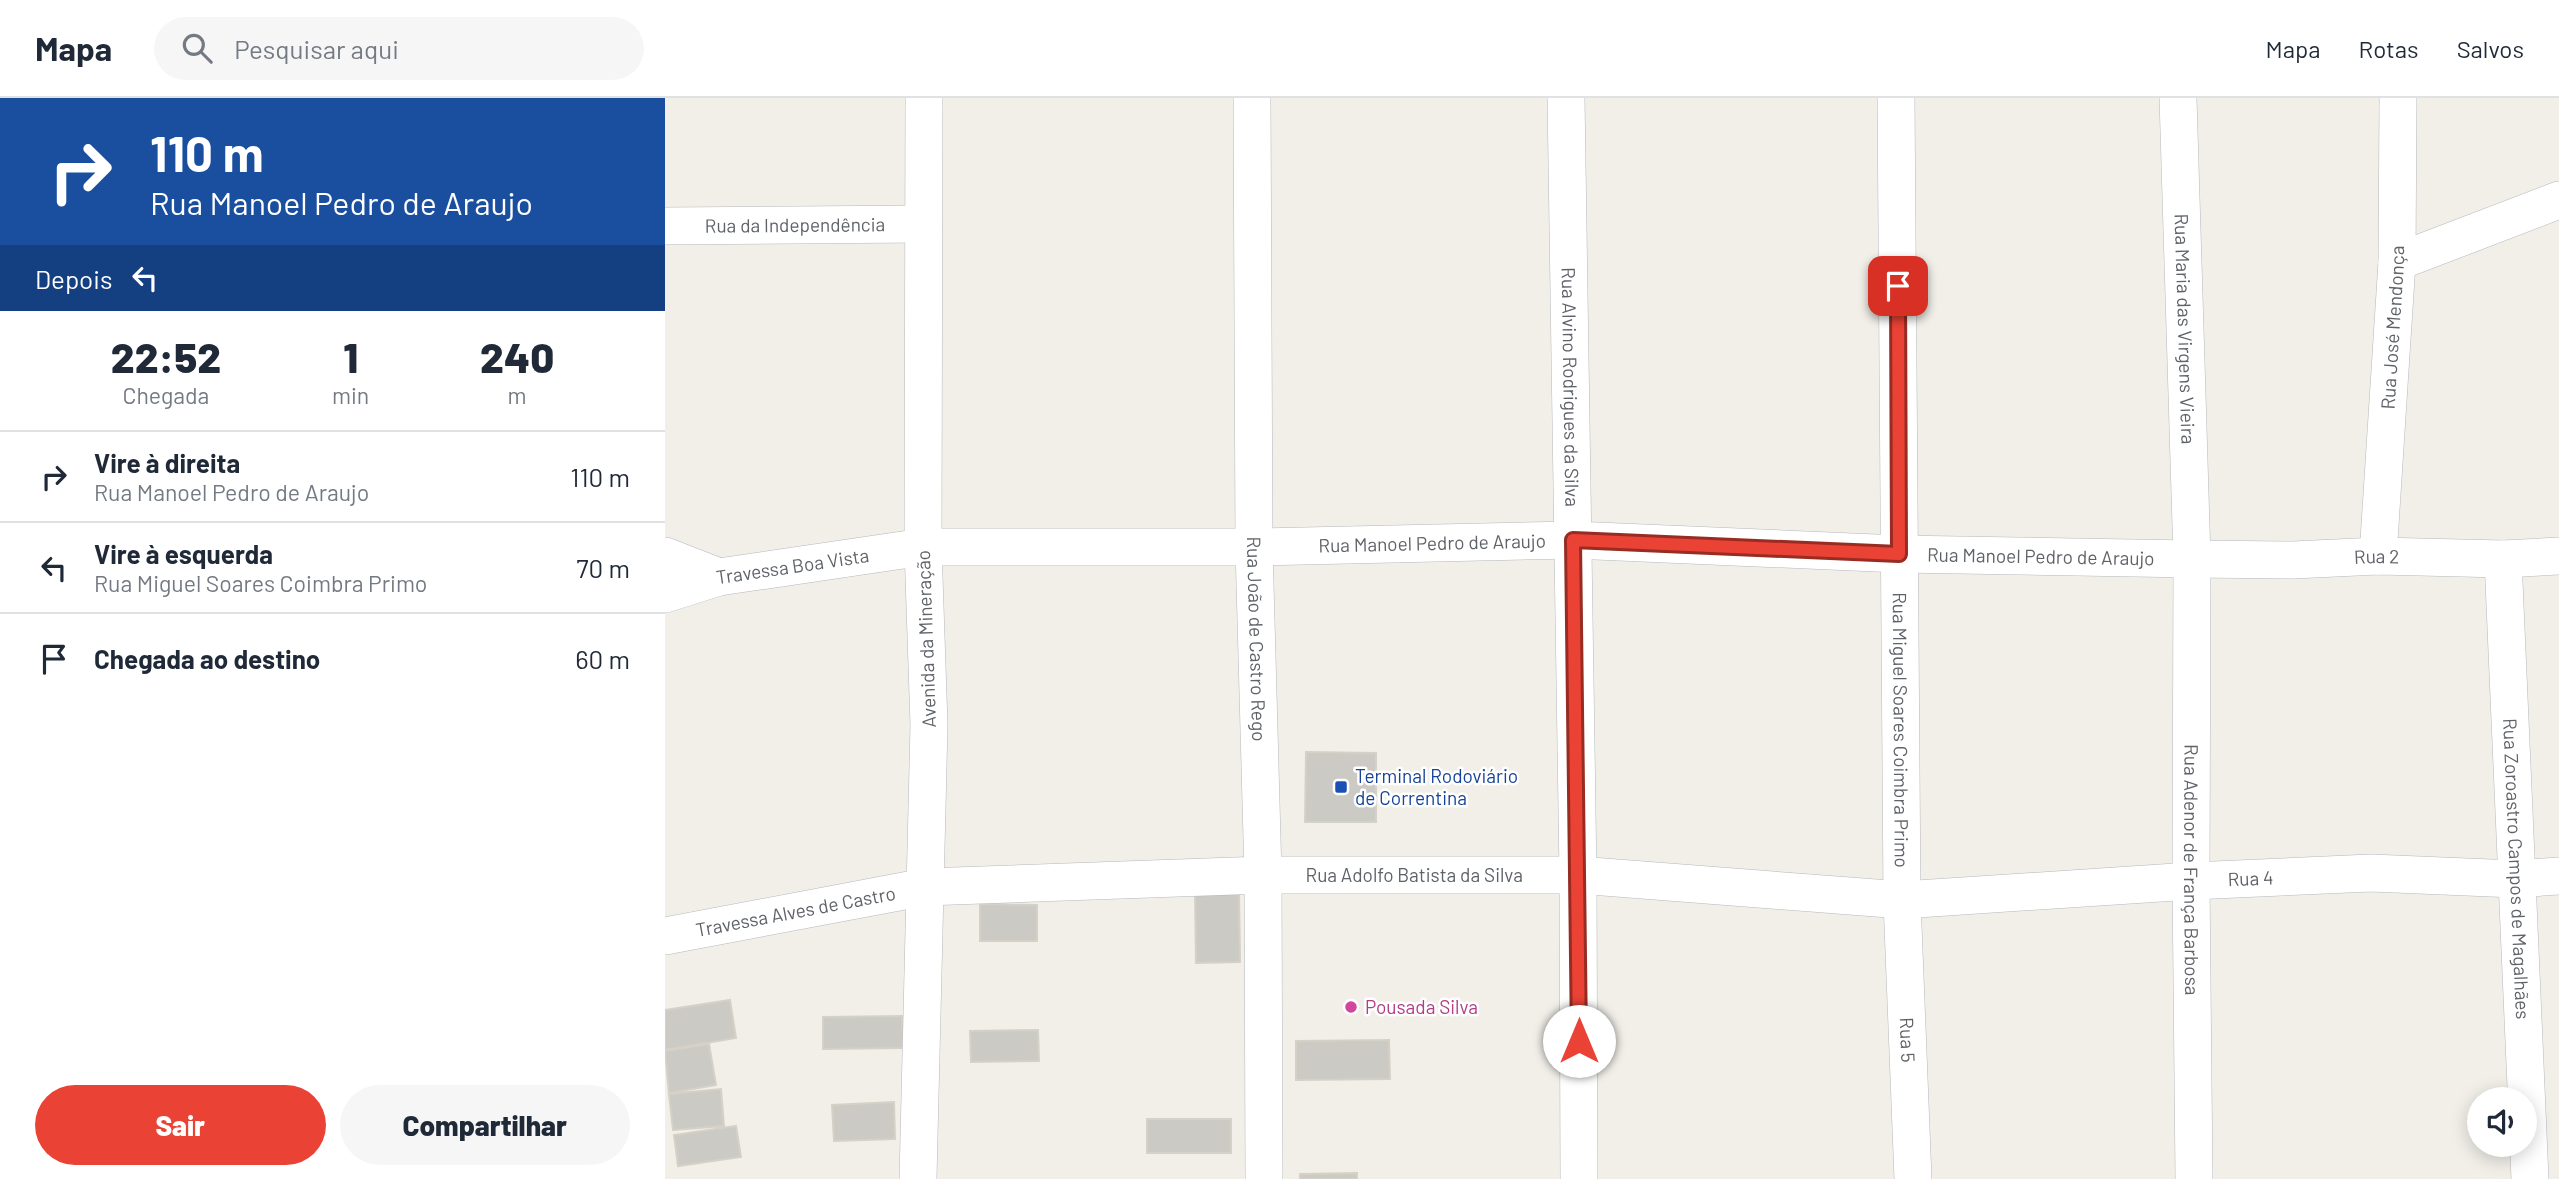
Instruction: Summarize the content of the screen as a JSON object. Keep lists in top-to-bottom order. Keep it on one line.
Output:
{"streets":{"street":["Rua da Independência","Rua José Mendonça","Rua Maria das Virgens Vieira","Rua Alvino Rodrigues da Silva","Rua Manoel Pedro de Araujo","Rua 2","Travessa Boa Vista","Avenida da Mineração","Rua João de Castro Rego","Rua Miguel Soares Coimbra Primo","Rua Adenor de França Barbosa","Rua Zoroastro Campos de Magalhães","Rua Adolfo Batista da Silva","Rua 4","Travessa Alves de Castro","Rua 5"]},"crossings":[["Rua da Independência","Avenida da Mineração"],["Rua José Mendonça","Rua 2"],["Rua Maria das Virgens Vieira","Rua Manoel Pedro de Araujo"],["Rua Maria das Virgens Vieira","Rua 2"],["Rua Maria das Virgens Vieira","Rua Adenor de França Barbosa"],["Rua Alvino Rodrigues da Silva","Rua Manoel Pedro de Araujo"],["Rua Alvino Rodrigues da Silva","Rua Adolfo Batista da Silva"],["Rua Manoel Pedro de Araujo","Rua 2"],["Rua Manoel Pedro de Araujo","Travessa Boa Vista"],["Rua Manoel Pedro de Araujo","Avenida da Mineração"],["Rua Manoel Pedro de Araujo","Rua João de Castro Rego"],["Rua Manoel Pedro de Araujo","Rua Miguel Soares Coimbra Primo"],["Rua Manoel Pedro de Araujo","Rua Adenor de França Barbosa"],["Rua 2","Rua Adenor de França Barbosa"],["Rua 2","Rua Zoroastro Campos de Magalhães"],["Travessa Boa Vista","Avenida da Mineração"],["Avenida da Mineração","Rua Adolfo Batista da Silva"],["Avenida da Mineração","Travessa Alves de Castro"],["Rua João de Castro Rego","Rua Adolfo Batista da Silva"],["Rua Miguel Soares Coimbra Primo","Rua Adolfo Batista da Silva"],["Rua Miguel Soares Coimbra Primo","Rua 4"],["Rua Miguel Soares Coimbra Primo","Rua 5"],["Rua Adenor de França Barbosa","Rua 4"],["Rua Zoroastro Campos de Magalhães","Rua 4"],["Rua Adolfo Batista da Silva","Rua 4"],["Rua Adolfo Batista da Silva","Travessa Alves de Castro"],["Rua Adolfo Batista da Silva","Rua 5"],["Rua 4","Rua 5"]],"places":{"transit":["Terminal Rodoviário de Correntina"],"other":["Pousada Silva"]},"page":{"header":"Mapa","search":"Pesquisar aqui","nav":["Mapa","Rotas","Salvos"],"turn":["110 m","Rua Manoel Pedro de Araujo"],"then":"Depois","eta":["22:52","Chegada","1","min","240","m"],"list":[{"name":"Vire à direita","note":"Rua Manoel Pedro de Araujo","value":"110 m"},{"name":"Vire à esquerda","note":"Rua Miguel Soares Coimbra Primo","value":"70 m"},{"name":"Chegada ao destino","value":"60 m"}],"buttons":["Sair","Compartilhar"]}}
